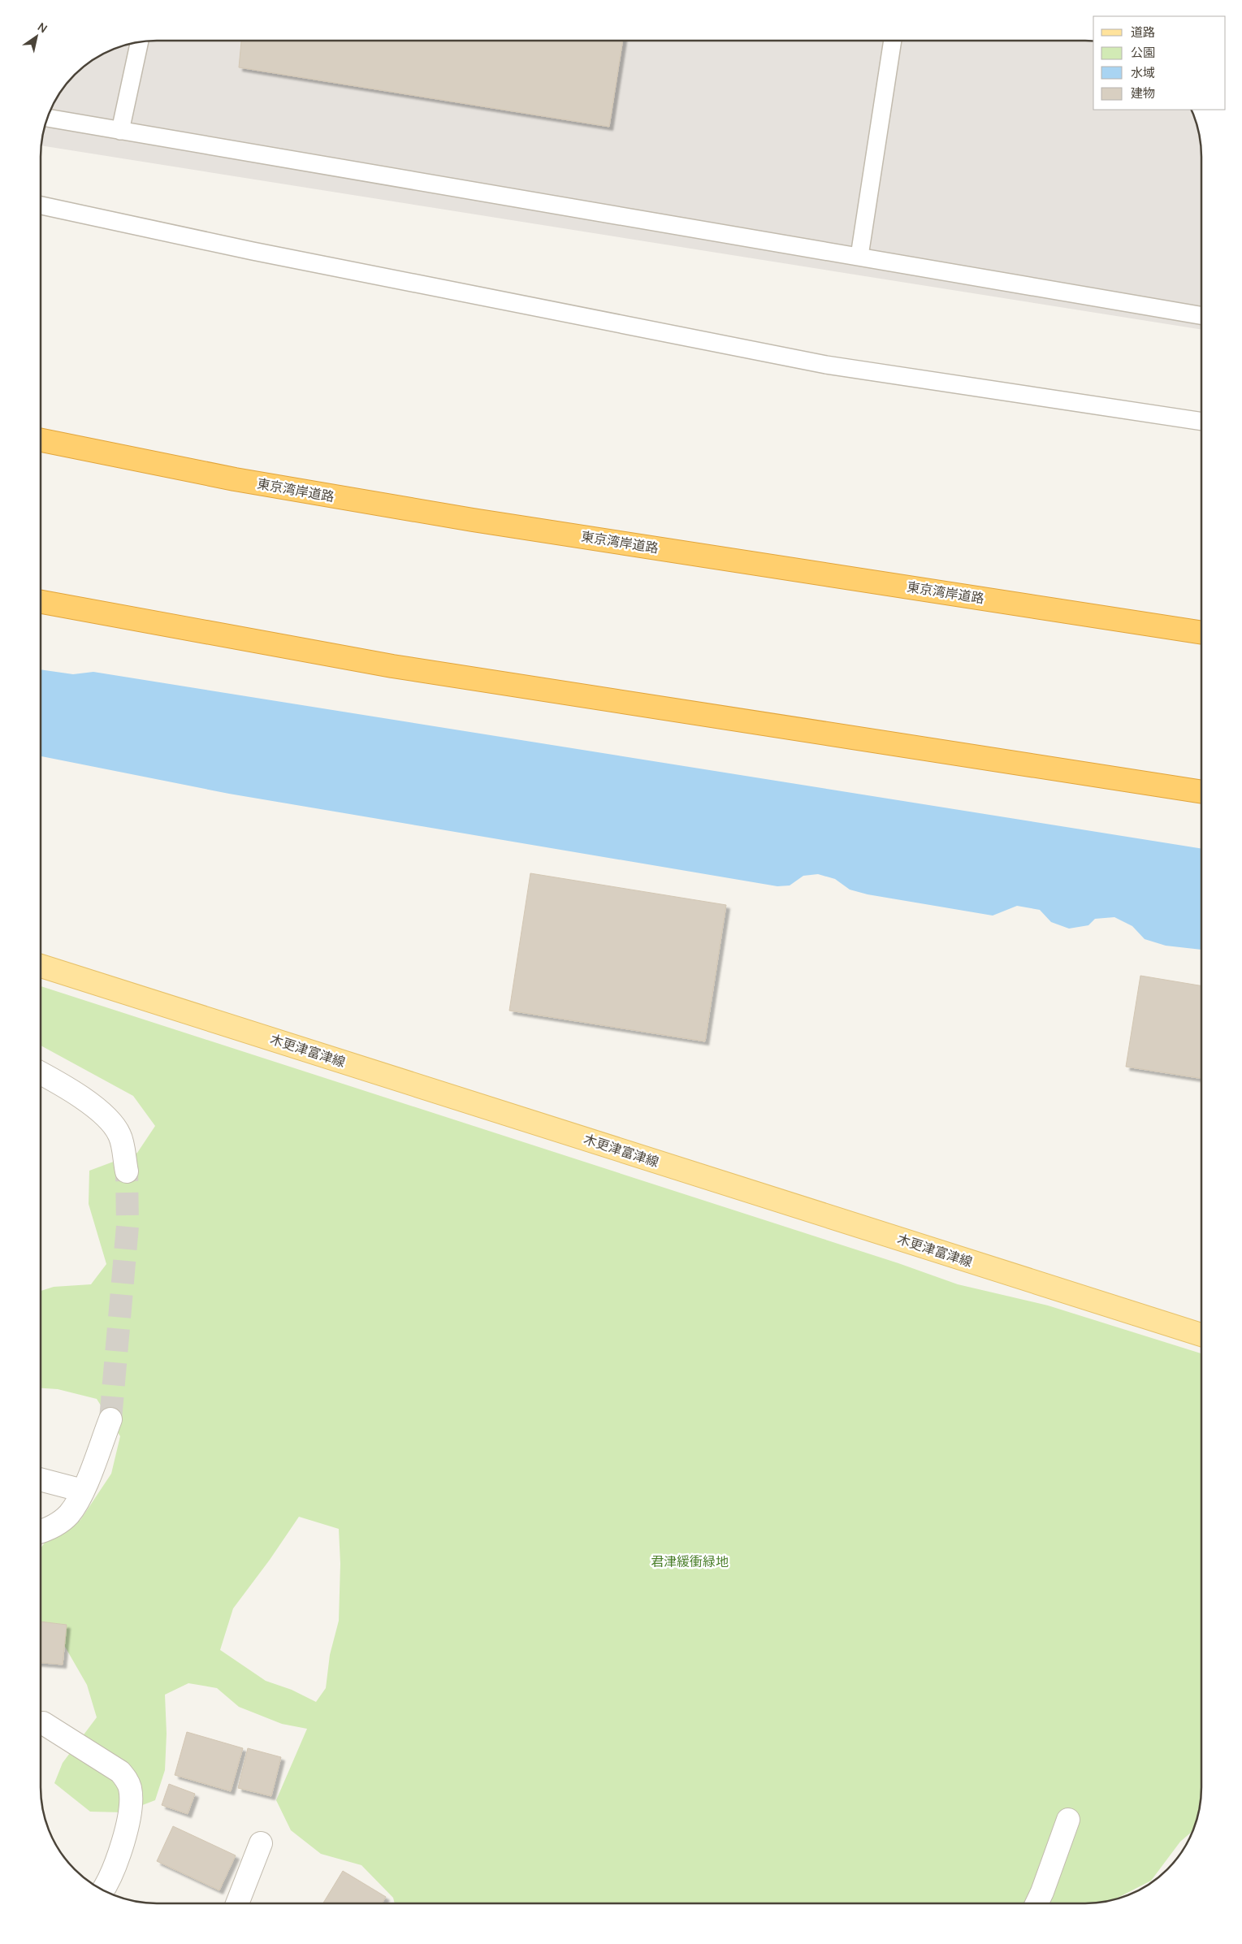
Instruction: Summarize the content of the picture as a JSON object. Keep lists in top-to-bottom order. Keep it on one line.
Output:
{"streets":{"highway":["東京湾岸道路"],"main road":["木更津富津線"]},"parks":["君津緩衝緑地"],"legend":["道路","公園","水域","建物"],"north":"top right"}
